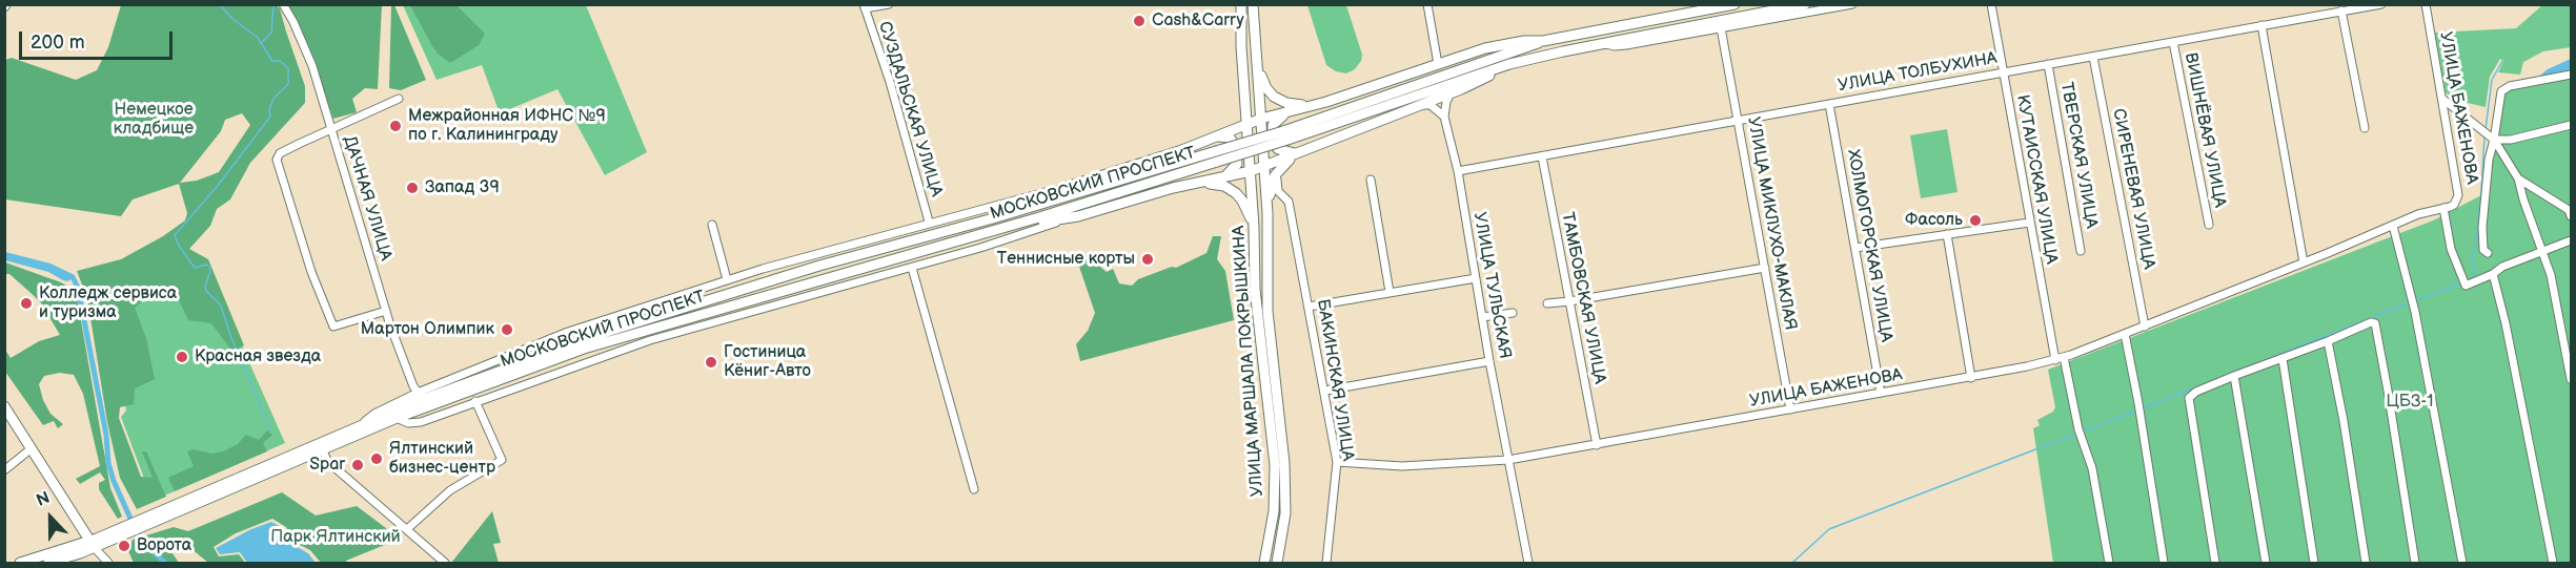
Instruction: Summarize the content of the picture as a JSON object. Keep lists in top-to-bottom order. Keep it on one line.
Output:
{"streets":{"main road":["МОСКОВСКИЙ ПРОСПЕКТ","УЛИЦА МАРШАЛА ПОКРЫШКИНА"],"street":["УЛИЦА ТОЛБУХИНА","УЛИЦА БАЖЕНОВА","СУЗДАЛЬСКАЯ УЛИЦА","ВИШНЁВАЯ УЛИЦА","ТВЕРСКАЯ УЛИЦА","КУТАИССКАЯ УЛИЦА","СИРЕНЕВАЯ УЛИЦА","ДАЧНАЯ УЛИЦА","УЛИЦА МИКЛУХО-МАКЛАЯ","ХОЛМОГОРСКАЯ УЛИЦА","УЛИЦА ТУЛЬСКАЯ","ТАМБОВСКАЯ УЛИЦА","БАКИНСКАЯ УЛИЦА"]},"crossings":[["УЛИЦА ТОЛБУХИНА","ВИШНЁВАЯ УЛИЦА"],["УЛИЦА ТОЛБУХИНА","ТВЕРСКАЯ УЛИЦА"],["УЛИЦА ТОЛБУХИНА","КУТАИССКАЯ УЛИЦА"],["УЛИЦА ТОЛБУХИНА","СИРЕНЕВАЯ УЛИЦА"],["УЛИЦА ТОЛБУХИНА","УЛИЦА МИКЛУХО-МАКЛАЯ"],["УЛИЦА ТОЛБУХИНА","ХОЛМОГОРСКАЯ УЛИЦА"],["УЛИЦА ТОЛБУХИНА","УЛИЦА ТУЛЬСКАЯ"],["УЛИЦА ТОЛБУХИНА","ТАМБОВСКАЯ УЛИЦА"],["УЛИЦА БАЖЕНОВА","КУТАИССКАЯ УЛИЦА"],["УЛИЦА БАЖЕНОВА","СИРЕНЕВАЯ УЛИЦА"],["УЛИЦА БАЖЕНОВА","УЛИЦА МИКЛУХО-МАКЛАЯ"],["УЛИЦА БАЖЕНОВА","ХОЛМОГОРСКАЯ УЛИЦА"],["УЛИЦА БАЖЕНОВА","УЛИЦА ТУЛЬСКАЯ"],["УЛИЦА БАЖЕНОВА","ТАМБОВСКАЯ УЛИЦА"],["УЛИЦА БАЖЕНОВА","БАКИНСКАЯ УЛИЦА"],["СУЗДАЛЬСКАЯ УЛИЦА","МОСКОВСКИЙ ПРОСПЕКТ"],["МОСКОВСКИЙ ПРОСПЕКТ","ДАЧНАЯ УЛИЦА"],["МОСКОВСКИЙ ПРОСПЕКТ","УЛИЦА МИКЛУХО-МАКЛАЯ"]],"parks":["Немецкое кладбище","ЦБЗ-1","Парк Ялтинский"],"places":["Cash&Carry","Межрайонная ИФНС №9 по г. Калининграду","Запад 39","Фасоль","Теннисные корты","Колледж сервиса и туризма","Мартон Олимпик","Красная звезда","Гостиница Кёниг-Авто","Ялтинский бизнес-центр","Spar","Ворота"],"scale_bar":"200 m","north":"top"}
